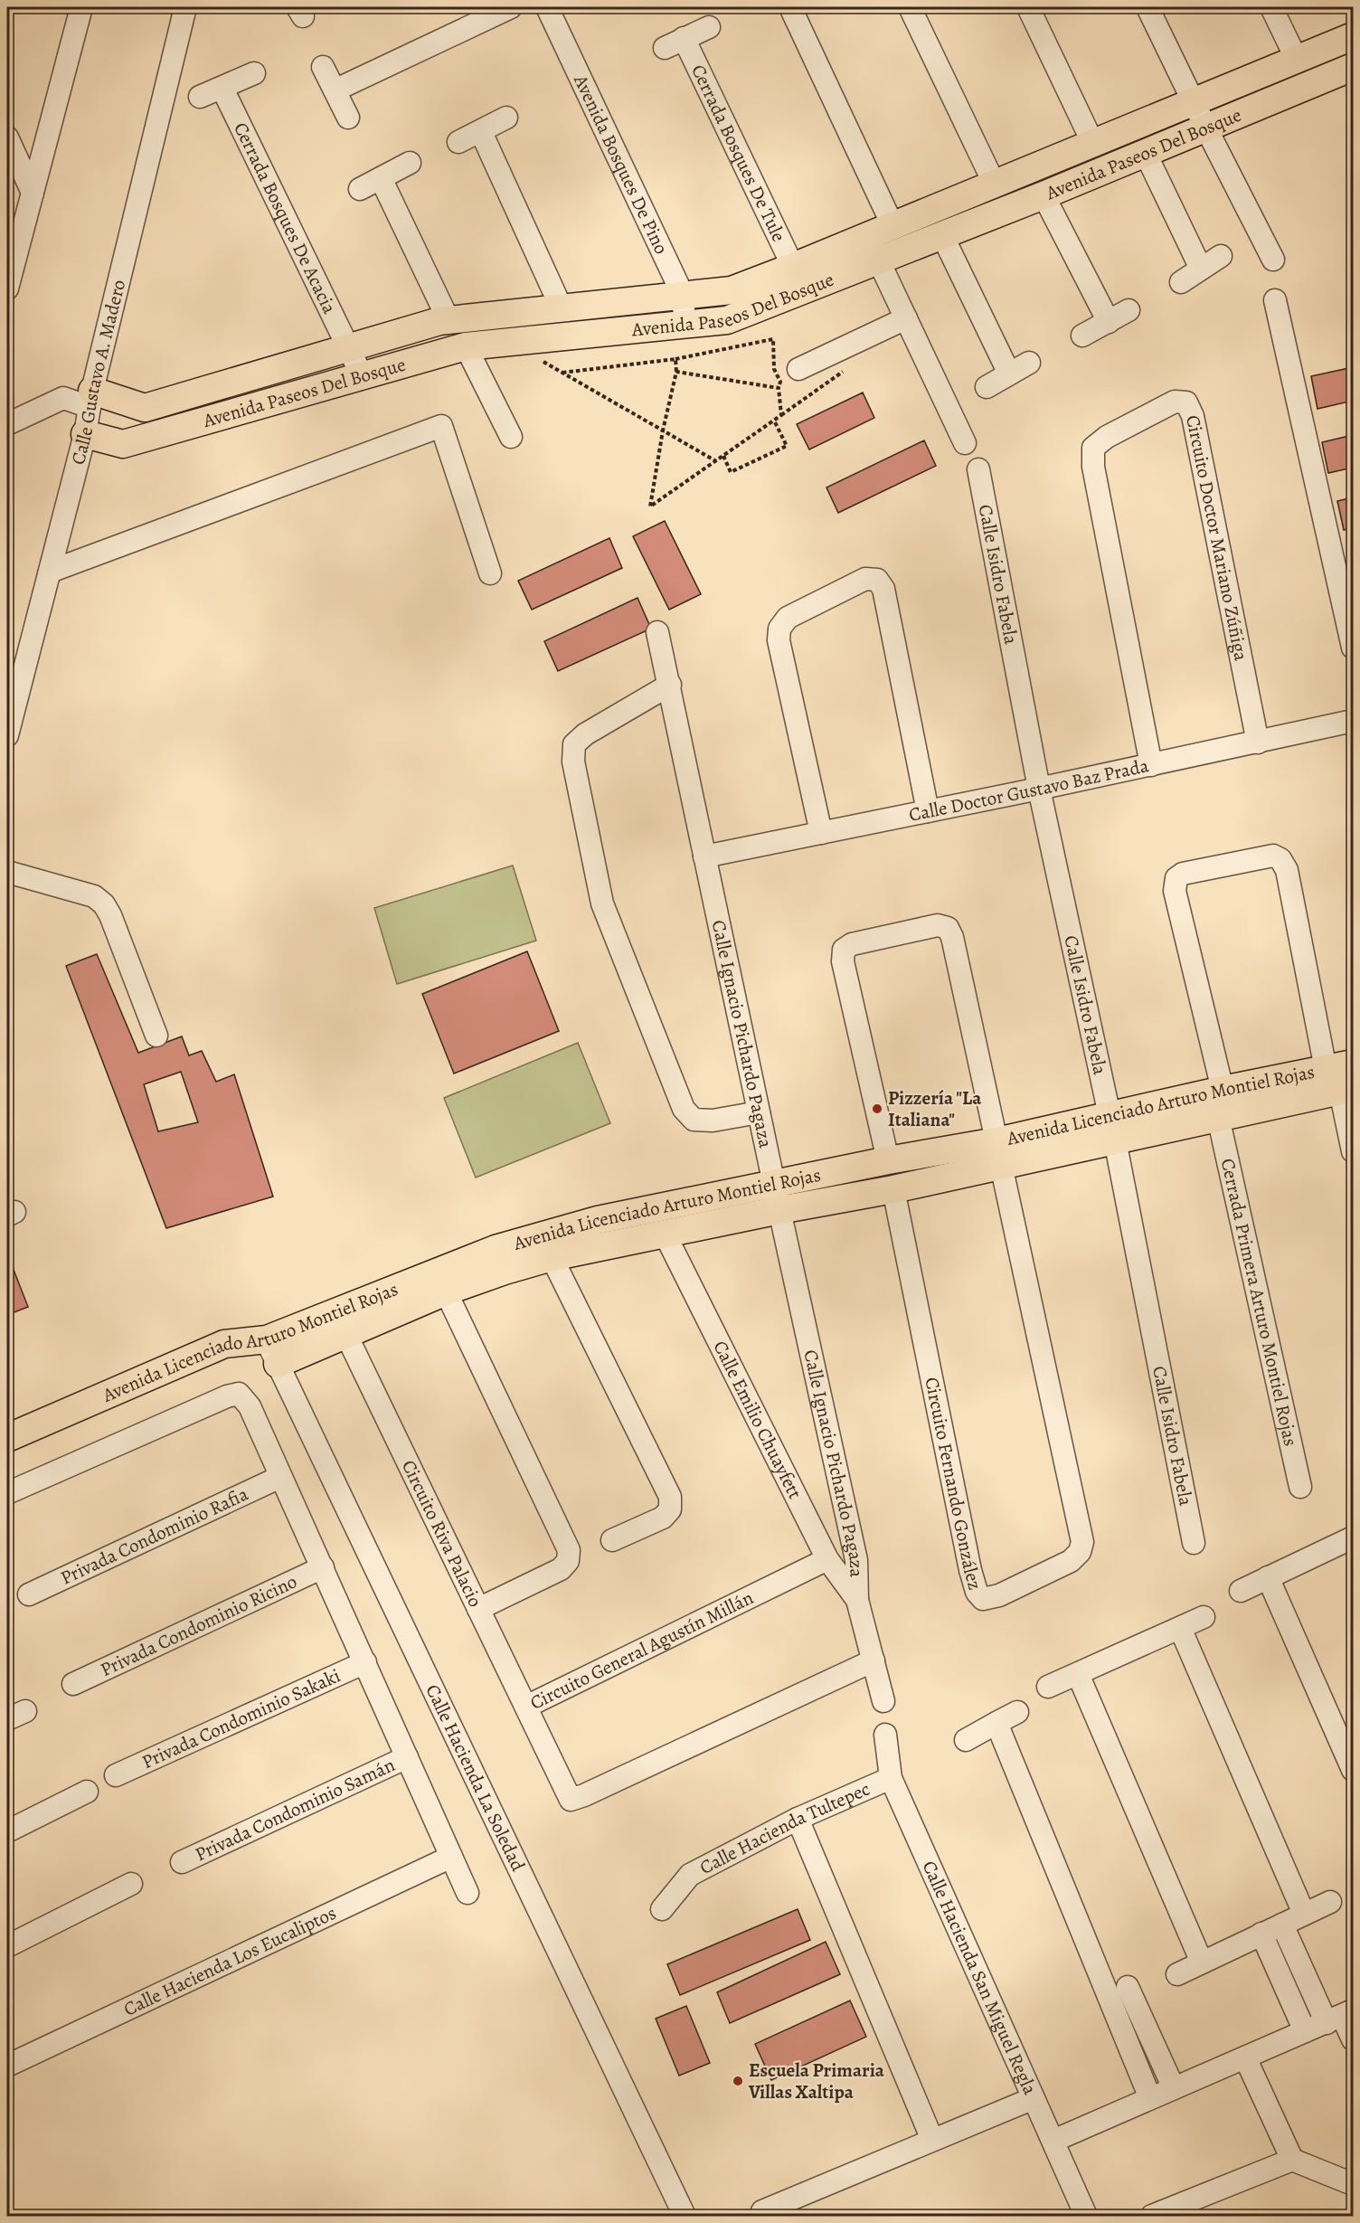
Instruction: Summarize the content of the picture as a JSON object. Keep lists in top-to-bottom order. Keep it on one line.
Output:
{"streets":{"main road":["Avenida Paseos Del Bosque","Avenida Licenciado Arturo Montiel Rojas"],"street":["Cerrada Bosques De Tule","Avenida Bosques De Pino","Cerrada Bosques De Acacia","Calle Gustavo A. Madero","Circuito Doctor Mariano Zúñiga","Calle Isidro Fabela","Calle Doctor Gustavo Baz Prada","Calle Ignacio Pichardo Pagaza","Cerrada Primera Arturo Montiel Rojas","Calle Emilio Chuayfett","Circuito Fernando González","Circuito Riva Palacio","Privada Condominio Rafia","Privada Condominio Ricino","Circuito General Agustín Millán","Privada Condominio Sakaki","Calle Hacienda La Soledad","Privada Condominio Samán","Calle Hacienda Tultepec","Calle Hacienda Los Eucaliptos","Calle Hacienda San Miguel Regla"]},"crossings":[["Cerrada Bosques De Tule","Avenida Paseos Del Bosque"],["Avenida Paseos Del Bosque","Avenida Bosques De Pino"],["Avenida Paseos Del Bosque","Cerrada Bosques De Acacia"],["Avenida Paseos Del Bosque","Calle Gustavo A. Madero"],["Circuito Doctor Mariano Zúñiga","Calle Doctor Gustavo Baz Prada"],["Calle Isidro Fabela","Calle Doctor Gustavo Baz Prada"],["Calle Isidro Fabela","Avenida Licenciado Arturo Montiel Rojas"],["Calle Doctor Gustavo Baz Prada","Calle Ignacio Pichardo Pagaza"],["Calle Ignacio Pichardo Pagaza","Avenida Licenciado Arturo Montiel Rojas"],["Calle Ignacio Pichardo Pagaza","Calle Emilio Chuayfett"],["Calle Ignacio Pichardo Pagaza","Circuito General Agustín Millán"],["Avenida Licenciado Arturo Montiel Rojas","Cerrada Primera Arturo Montiel Rojas"],["Avenida Licenciado Arturo Montiel Rojas","Calle Emilio Chuayfett"],["Avenida Licenciado Arturo Montiel Rojas","Circuito Fernando González"],["Avenida Licenciado Arturo Montiel Rojas","Circuito Riva Palacio"],["Avenida Licenciado Arturo Montiel Rojas","Calle Hacienda La Soledad"],["Calle Emilio Chuayfett","Circuito General Agustín Millán"],["Calle Hacienda Tultepec","Calle Hacienda San Miguel Regla"]],"places":["Pizzería \"La Italiana\"","Escuela Primaria Villas Xaltipa"]}
